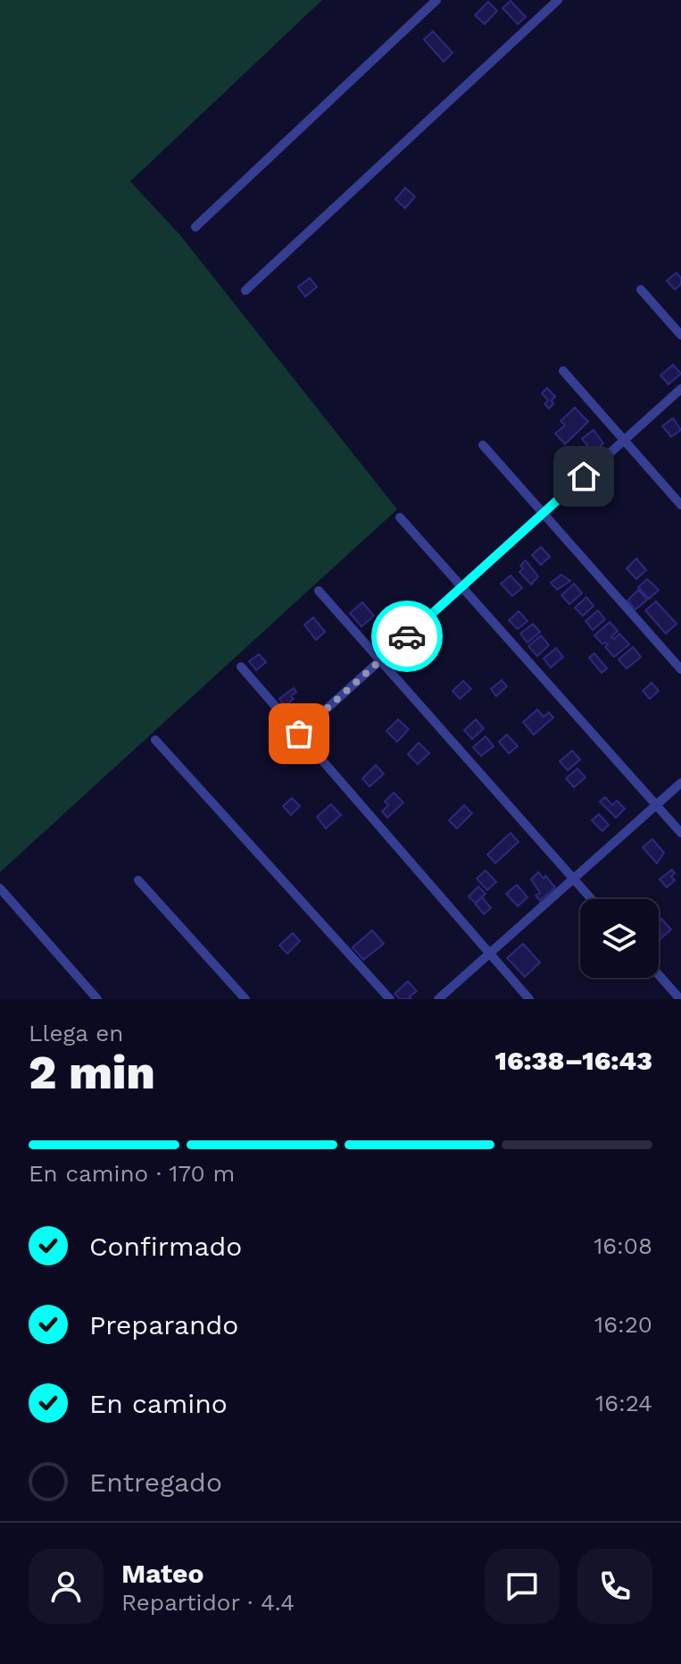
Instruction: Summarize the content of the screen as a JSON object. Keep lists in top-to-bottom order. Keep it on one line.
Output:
{"page":{"heading":["2 min","Llega en","16:38–16:43"],"panel":["Mateo","Repartidor · 4.4"],"bar":"En camino · 170 m","list":[["Confirmado","16:08"],["Preparando","16:20"],["En camino","16:24"],"Entregado"]}}
